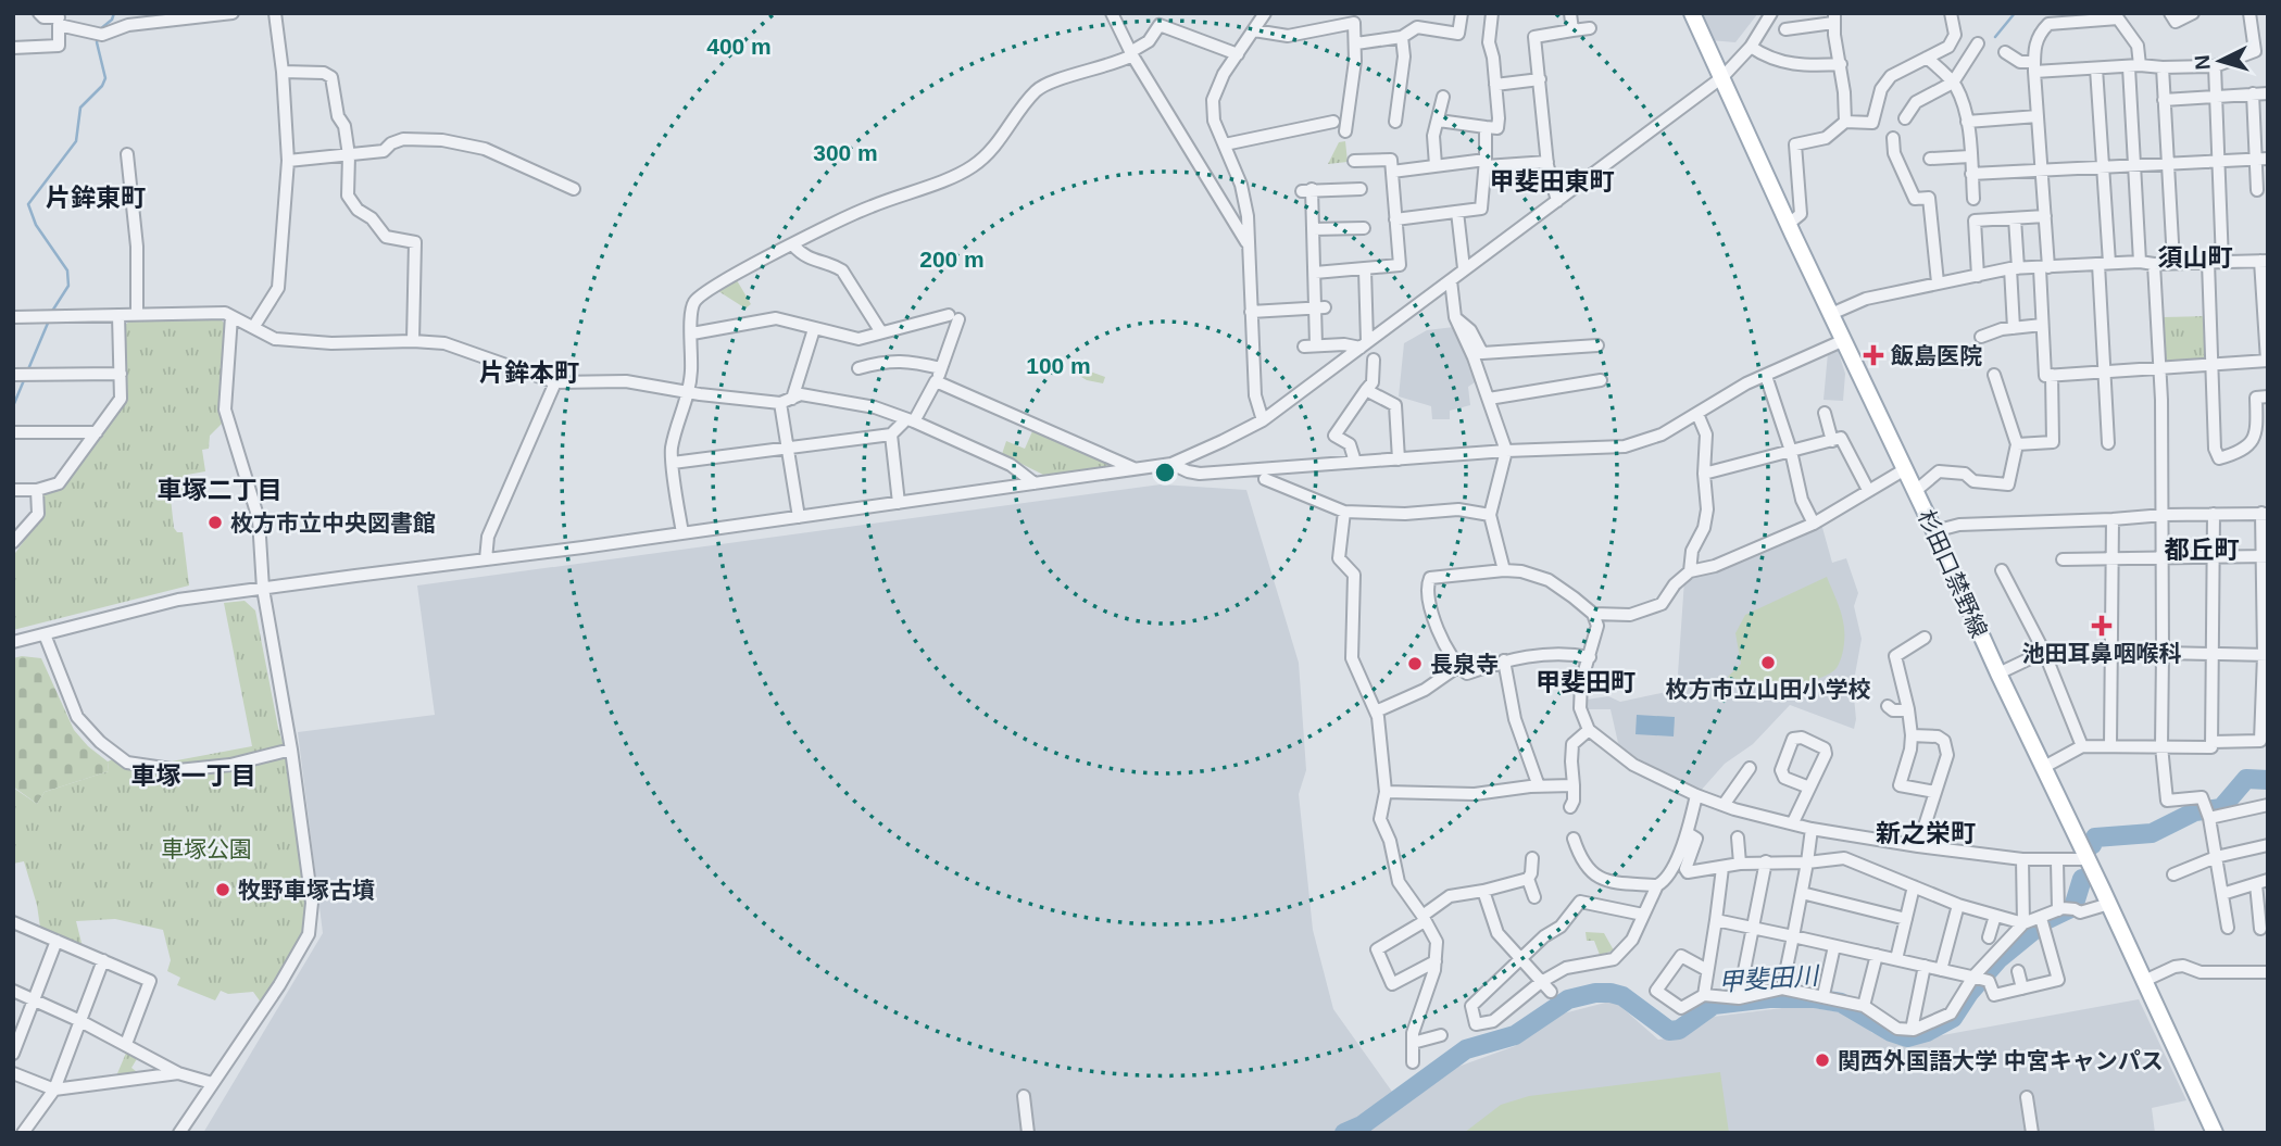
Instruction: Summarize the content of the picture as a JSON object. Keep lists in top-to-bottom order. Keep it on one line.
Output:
{"streets":{"main road":["杉田口禁野線"]},"districts":["甲斐田東町","片鉾東町","須山町","片鉾本町","車塚二丁目","都丘町","甲斐田町","車塚一丁目","新之栄町"],"water":["甲斐田川"],"parks":["車塚公園"],"places":{"health":["飯島医院","池田耳鼻咽喉科"],"other":["枚方市立中央図書館","枚方市立山田小学校","長泉寺","牧野車塚古墳","関西外国語大学 中宮キャンパス"]},"north":"left","rings":["400 m","300 m","200 m","100 m"]}
